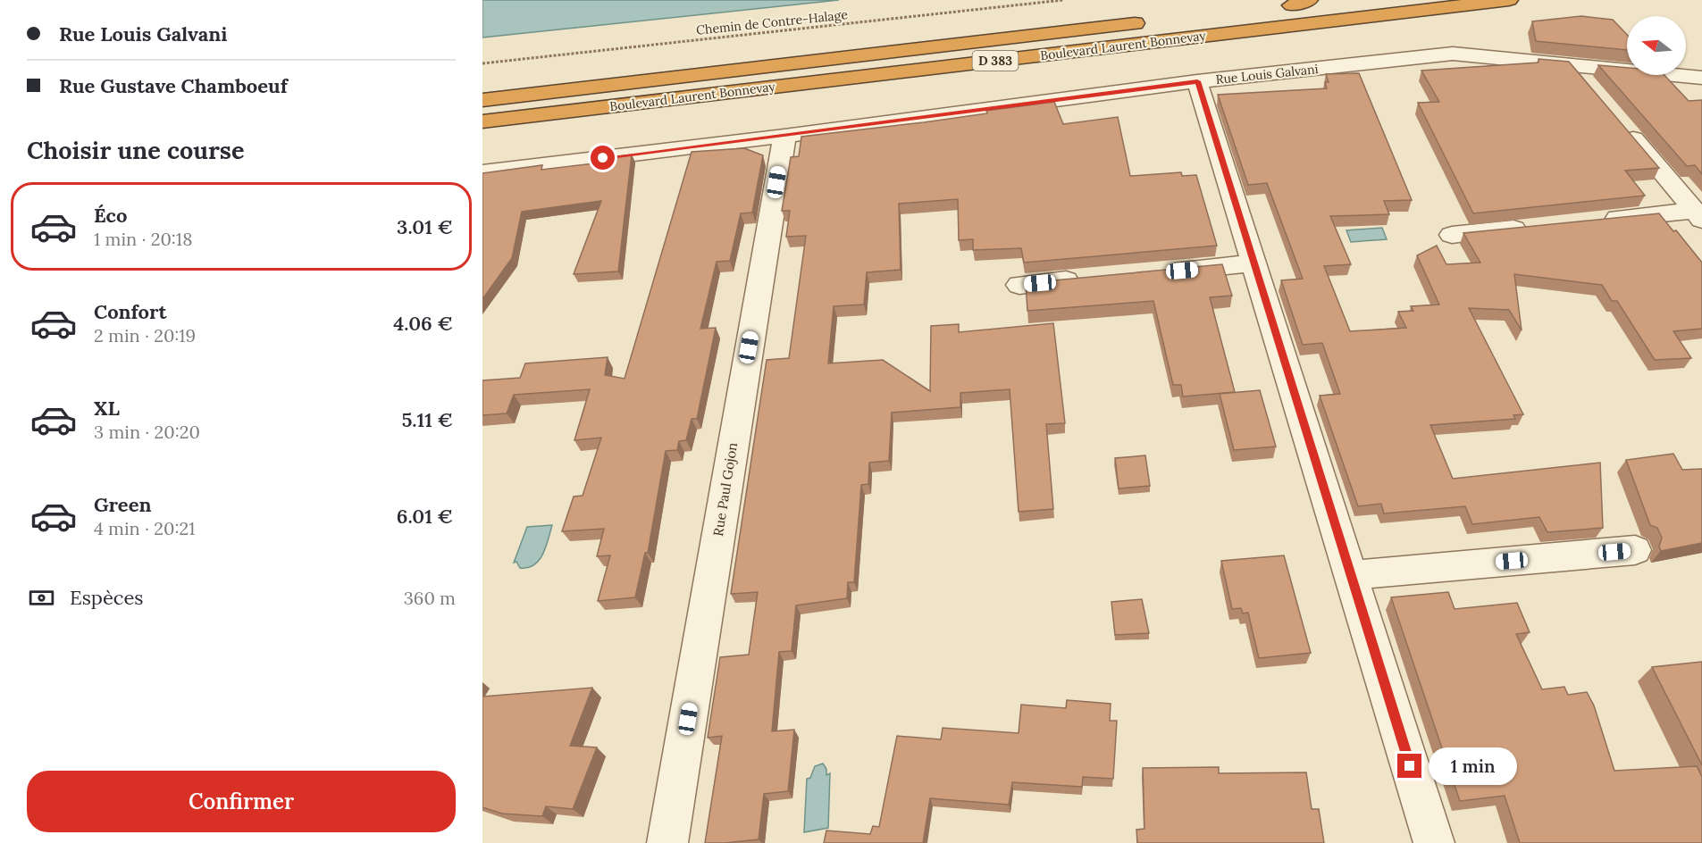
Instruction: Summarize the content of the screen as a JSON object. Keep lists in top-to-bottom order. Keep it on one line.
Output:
{"streets":{"highway":["Boulevard Laurent Bonnevay","D 383"],"street":["Rue Louis Galvani","Rue Paul Gojon"],"path":["Chemin de Contre-Halage"]},"crossings":[["Rue Louis Galvani","Rue Paul Gojon"]],"north":"left","page":{"banner":["Rue Louis Galvani","Rue Gustave Chamboeuf"],"heading":"Choisir une course","list":[{"name":"Éco","note":"1 min · 20:18","value":"3.01 €"},{"name":"Confort","note":"2 min · 20:19","value":"4.06 €"},{"name":"XL","note":"3 min · 20:20","value":"5.11 €"},{"name":"Green","note":"4 min · 20:21","value":"6.01 €"}],"pay":["Espèces","360 m"],"bubble":"1 min","buttons":"Confirmer"}}
